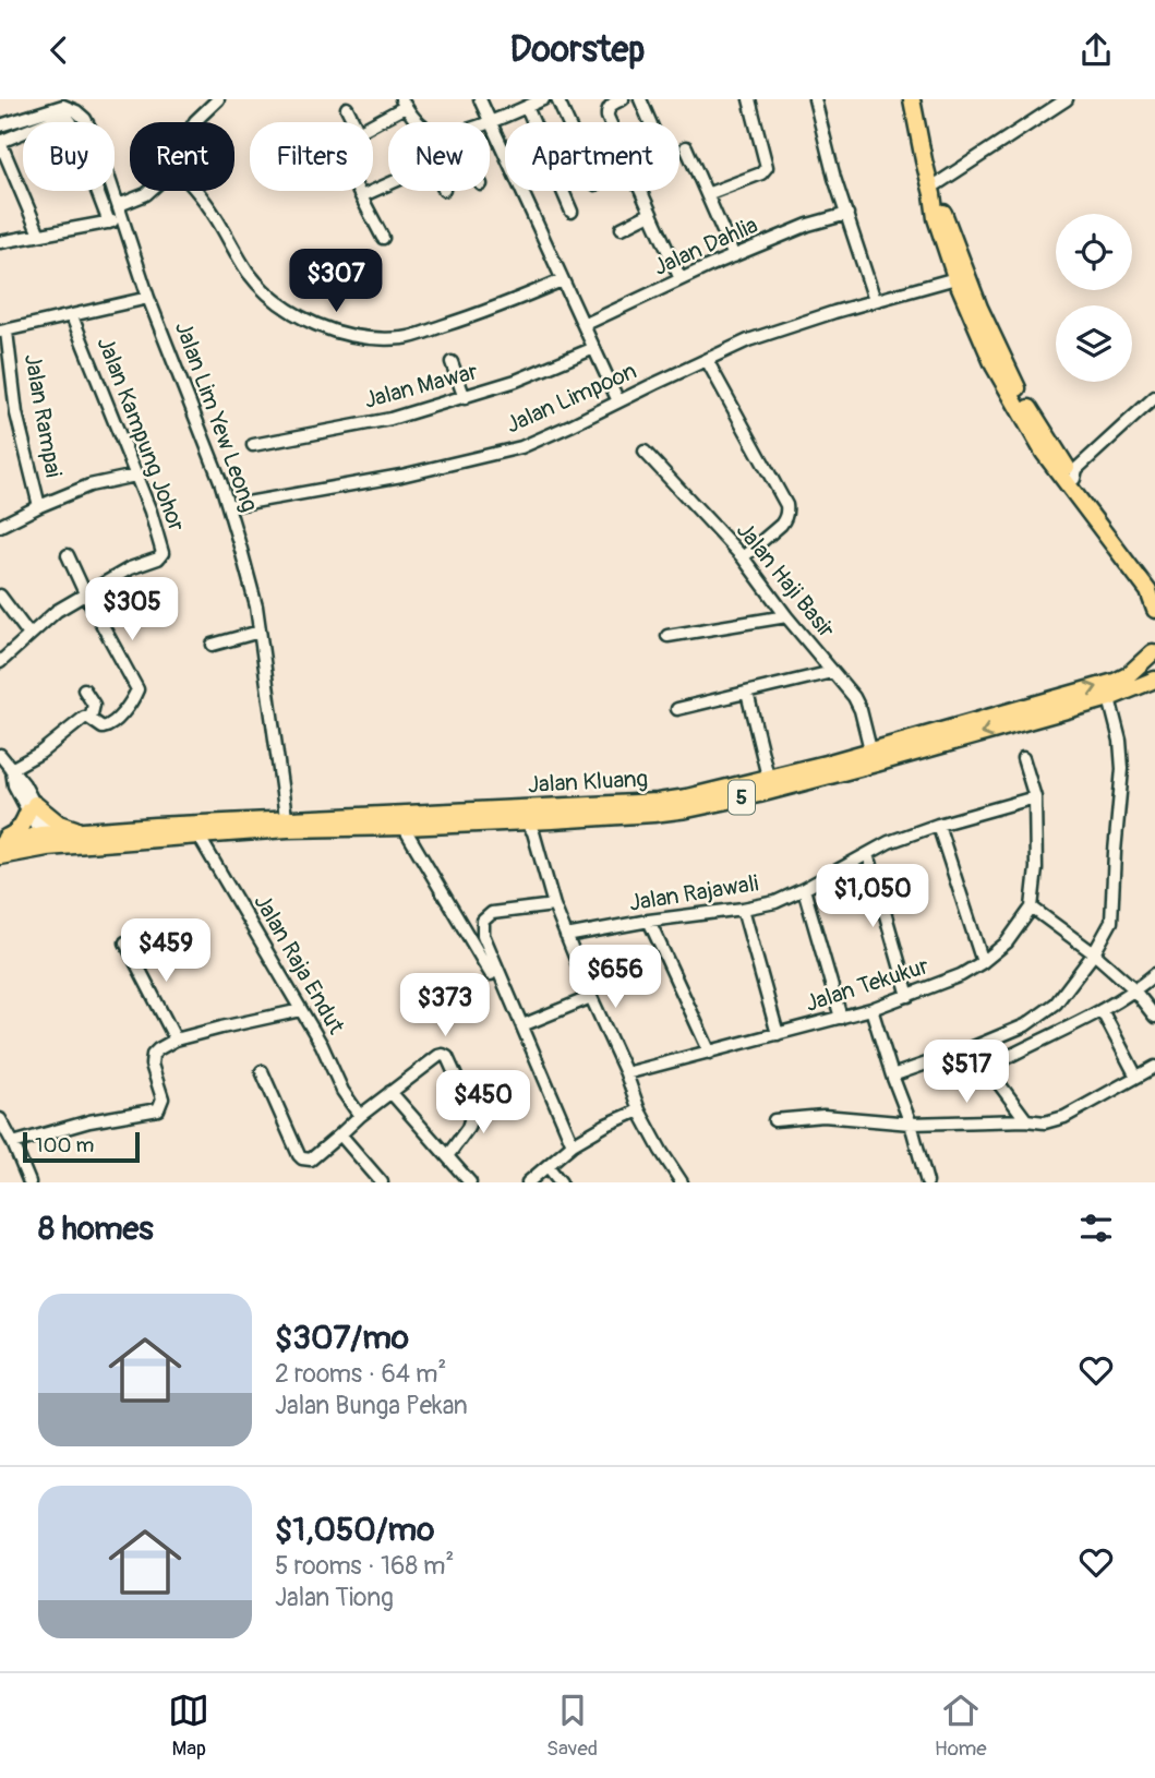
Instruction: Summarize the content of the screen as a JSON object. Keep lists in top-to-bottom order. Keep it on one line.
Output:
{"streets":{"highway":["Jalan Kluang","5"],"street":["Jalan Dahlia","Jalan Mawar","Jalan Limpoon","Jalan Rampai","Jalan Lim Yew Leong","Jalan Kampung Johor","Jalan Haji Basir","Jalan Rajawali","Jalan Raja Endut","Jalan Tekukur"]},"crossings":[["Jalan Limpoon","Jalan Lim Yew Leong"],["Jalan Lim Yew Leong","Jalan Kluang"],["Jalan Haji Basir","Jalan Kluang"],["Jalan Kluang","Jalan Raja Endut"],["Jalan Rajawali","Jalan Tekukur"]],"scale_bar":"100 m","page":{"header":"Doorstep","chip":["Buy","Rent","Filters","New","Apartment"],"price":["$307","$305","$1,050","$459","$656","$373","$517","$450"],"scale":"100 m","heading":"8 homes","list":[{"name":"$307/mo","note":"2 rooms · 64 m² · Jalan Bunga Pekan"},{"name":"$1,050/mo","note":"5 rooms · 168 m² · Jalan Tiong"}],"tabs":["Map","Saved","Home"]}}
